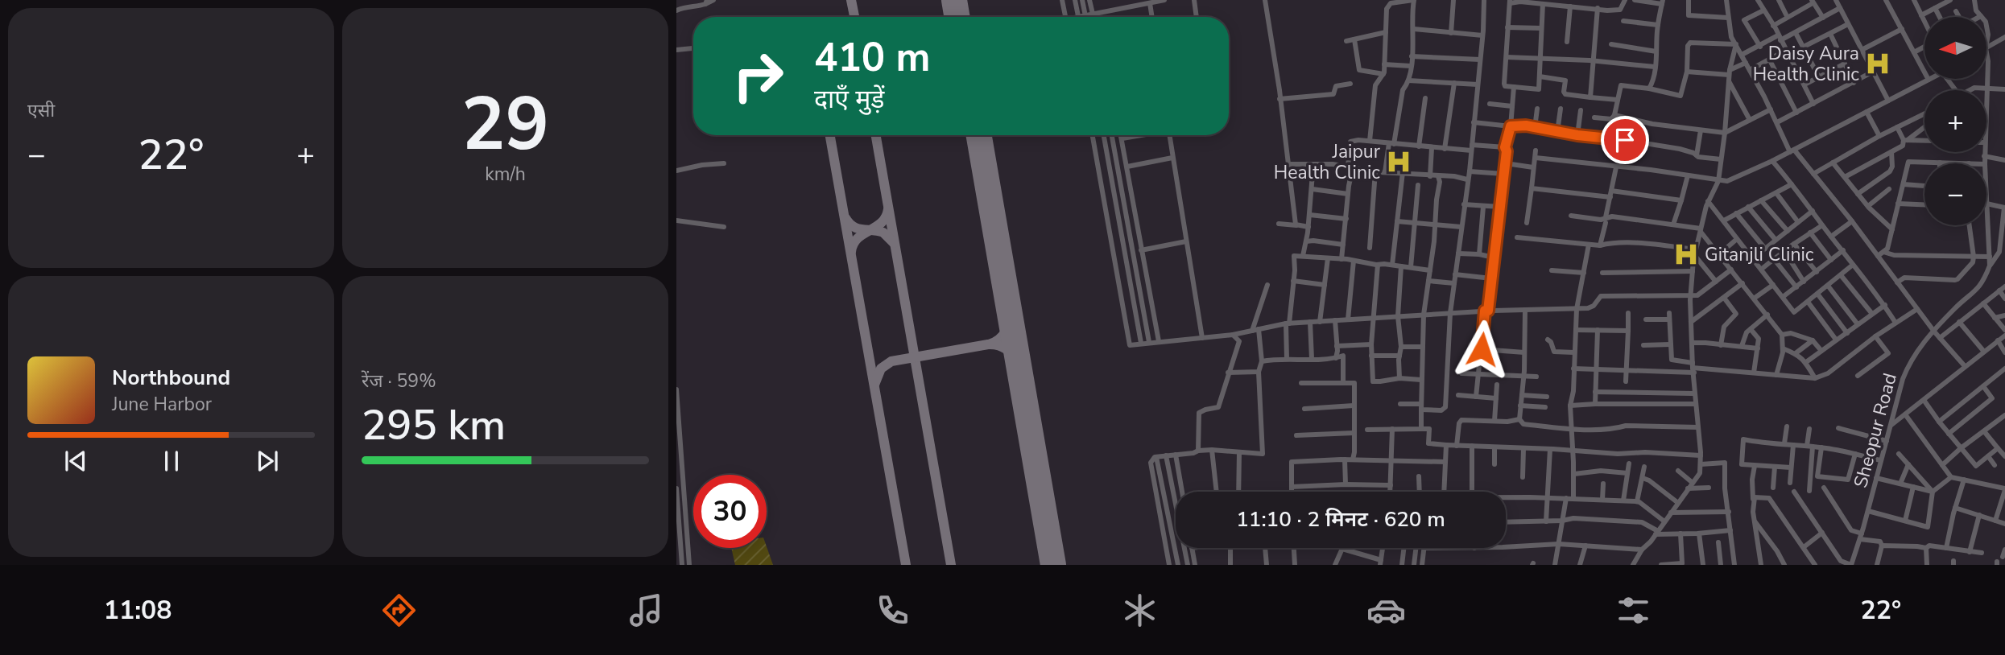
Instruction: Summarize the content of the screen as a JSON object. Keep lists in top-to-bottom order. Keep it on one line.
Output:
{"streets":{"street":["Sheopur Road"]},"places":{"hospital":["Daisy Aura Health Clinic","Jaipur Health Clinic","Gitanjli Clinic"]},"north":"left","page":{"tile":["एसी",["29","km/h"],["रेंज · 59%","295 km"]],"map_buttons":["+","−"],"turn":["410 m","दाएँ मुड़ें"],"heat":["−","22°","+"],"song":["Northbound","June Harbor"],"limit":"30","trip":"11:10 · 2 मिनट · 620 m","tabs":["11:08","22°"]}}
